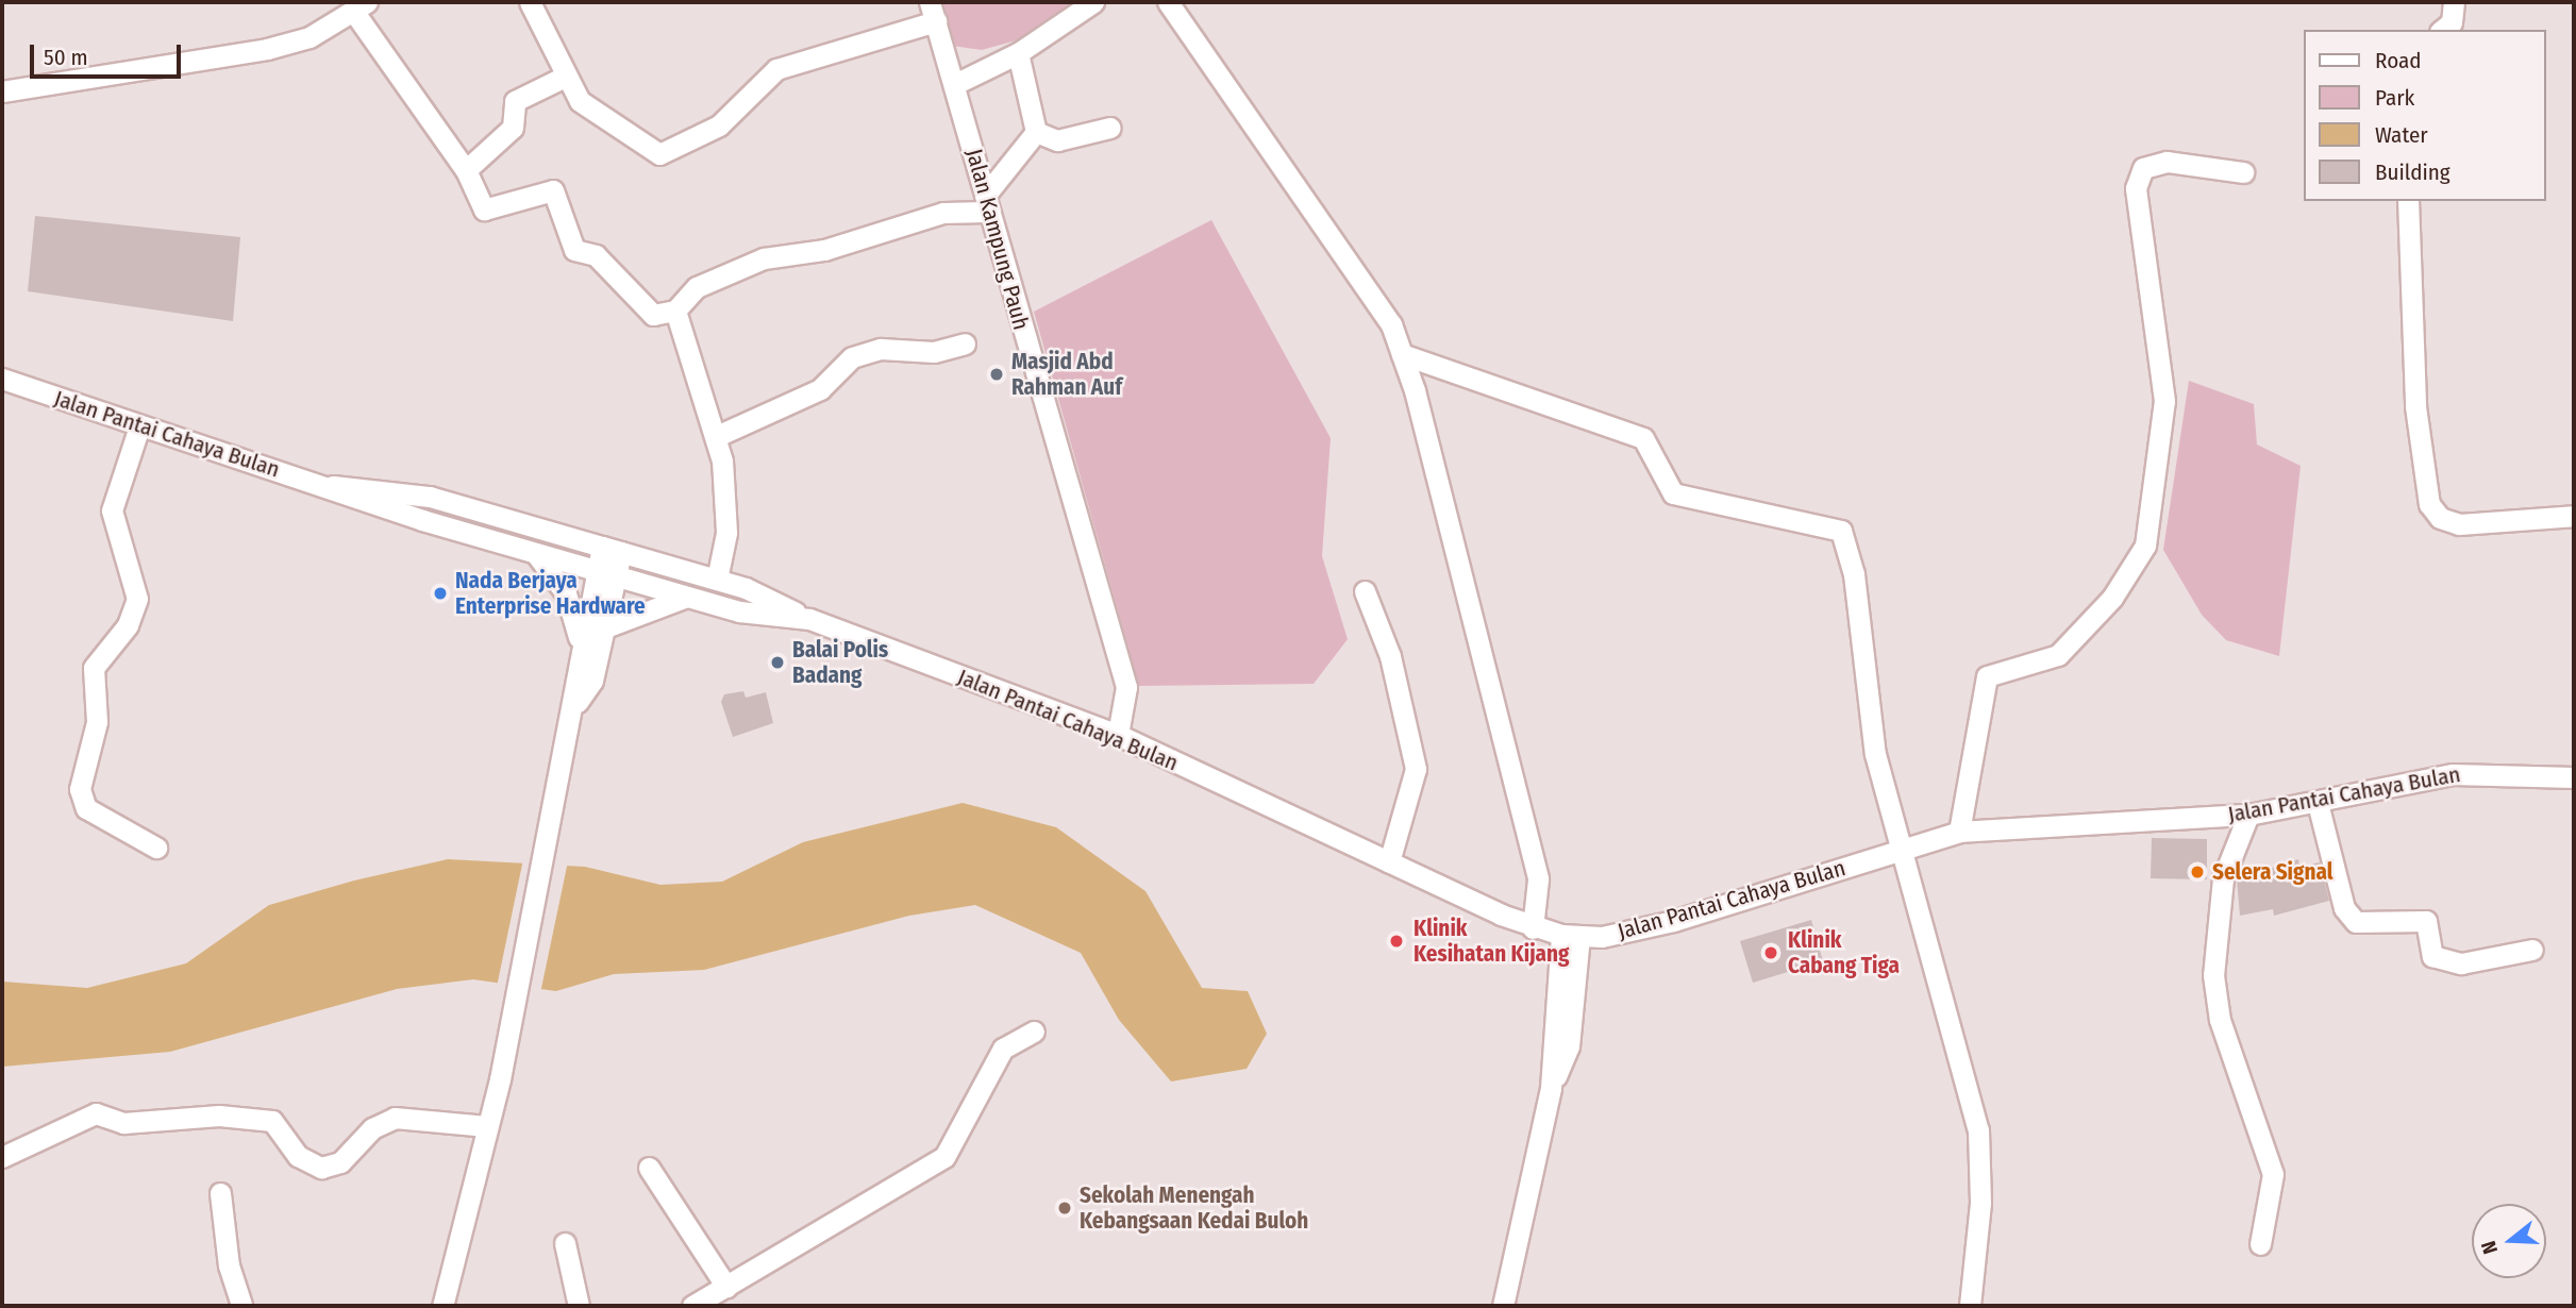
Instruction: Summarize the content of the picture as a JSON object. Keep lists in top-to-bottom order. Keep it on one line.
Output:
{"streets":{"street":["Jalan Kampung Pauh","Jalan Pantai Cahaya Bulan"]},"crossings":[["Jalan Kampung Pauh","Jalan Pantai Cahaya Bulan"]],"places":["Masjid Abd Rahman Auf","Nada Berjaya Enterprise Hardware","Balai Polis Badang","Selera Signal","Klinik Kesihatan Kijang","Klinik Cabang Tiga","Sekolah Menengah Kebangsaan Kedai Buloh"],"legend":["Road","Park","Water","Building"],"scale_bar":"50 m","north":"left"}
